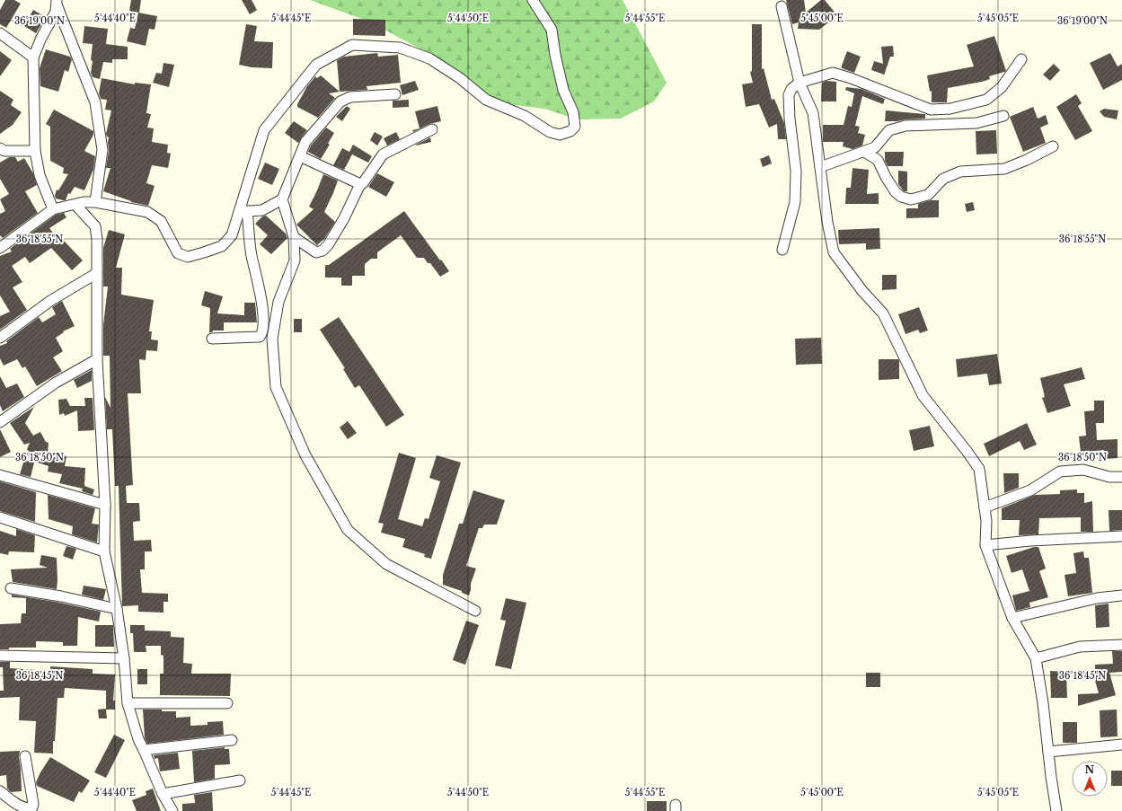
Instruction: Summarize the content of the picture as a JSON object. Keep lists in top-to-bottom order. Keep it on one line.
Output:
{"north":"top","coordinates":["5°44'40\"E","5°44'45\"E","5°44'50\"E","5°44'55\"E","5°45'00\"E","5°45'05\"E","36°19'00\"N","36°18'55\"N","36°18'50\"N","36°18'45\"N"]}
